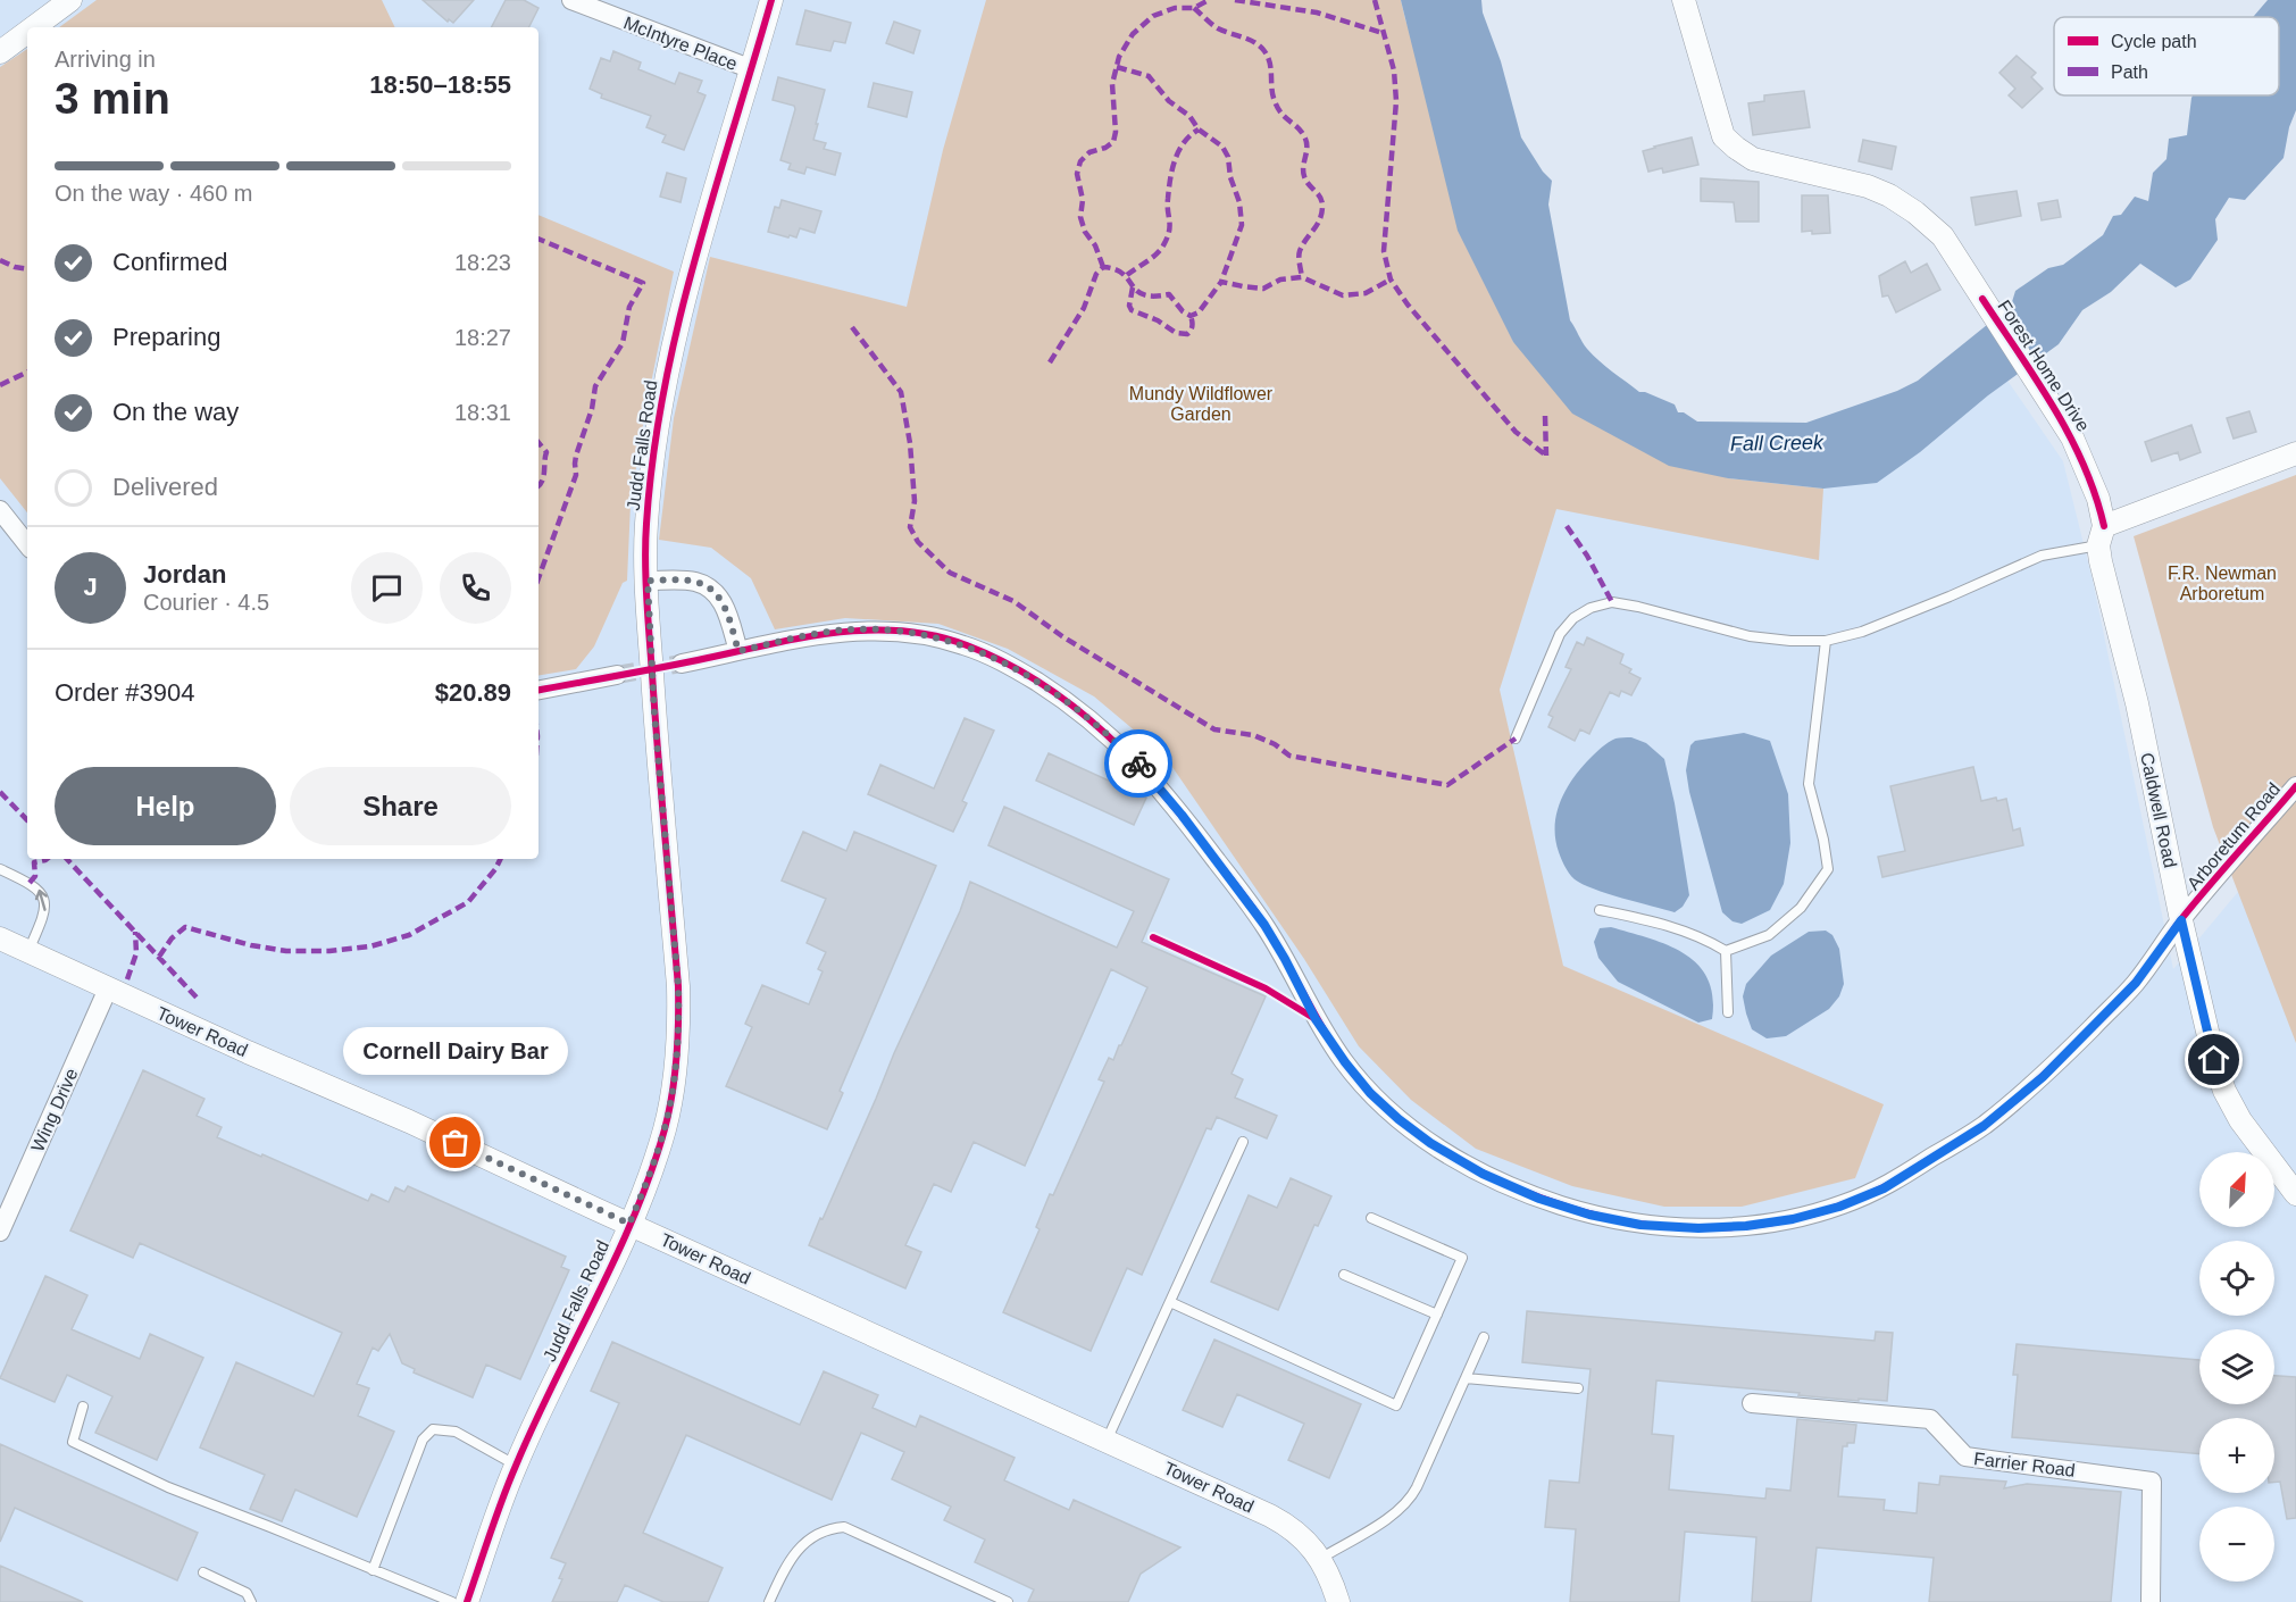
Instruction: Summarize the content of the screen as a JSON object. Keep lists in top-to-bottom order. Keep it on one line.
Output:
{"streets":{"street":["McIntyre Place","Forest Home Drive","Judd Falls Road","Caldwell Road","Arboretum Road","Tower Road","Wing Drive","Farrier Road"]},"crossings":[["McIntyre Place","Judd Falls Road"],["Forest Home Drive","Caldwell Road"],["Judd Falls Road","Tower Road"],["Caldwell Road","Arboretum Road"],["Tower Road","Wing Drive"]],"water":["Fall Creek"],"parks":["Mundy Wildflower Garden","F.R. Newman Arboretum"],"places":["Cornell Dairy Bar"],"legend":["Cycle path","Path"],"north":"top right","page":{"heading":["3 min","Arriving in","18:50–18:55"],"panel":["Jordan","Courier · 4.5","Order #3904","$20.89"],"bar":"On the way · 460 m","list":[["Confirmed","18:23"],["Preparing","18:27"],["On the way","18:31"],"Delivered"],"round":"J","buttons":["Help","Share"],"bubble":"Cornell Dairy Bar","map_buttons":["+","−"]}}
